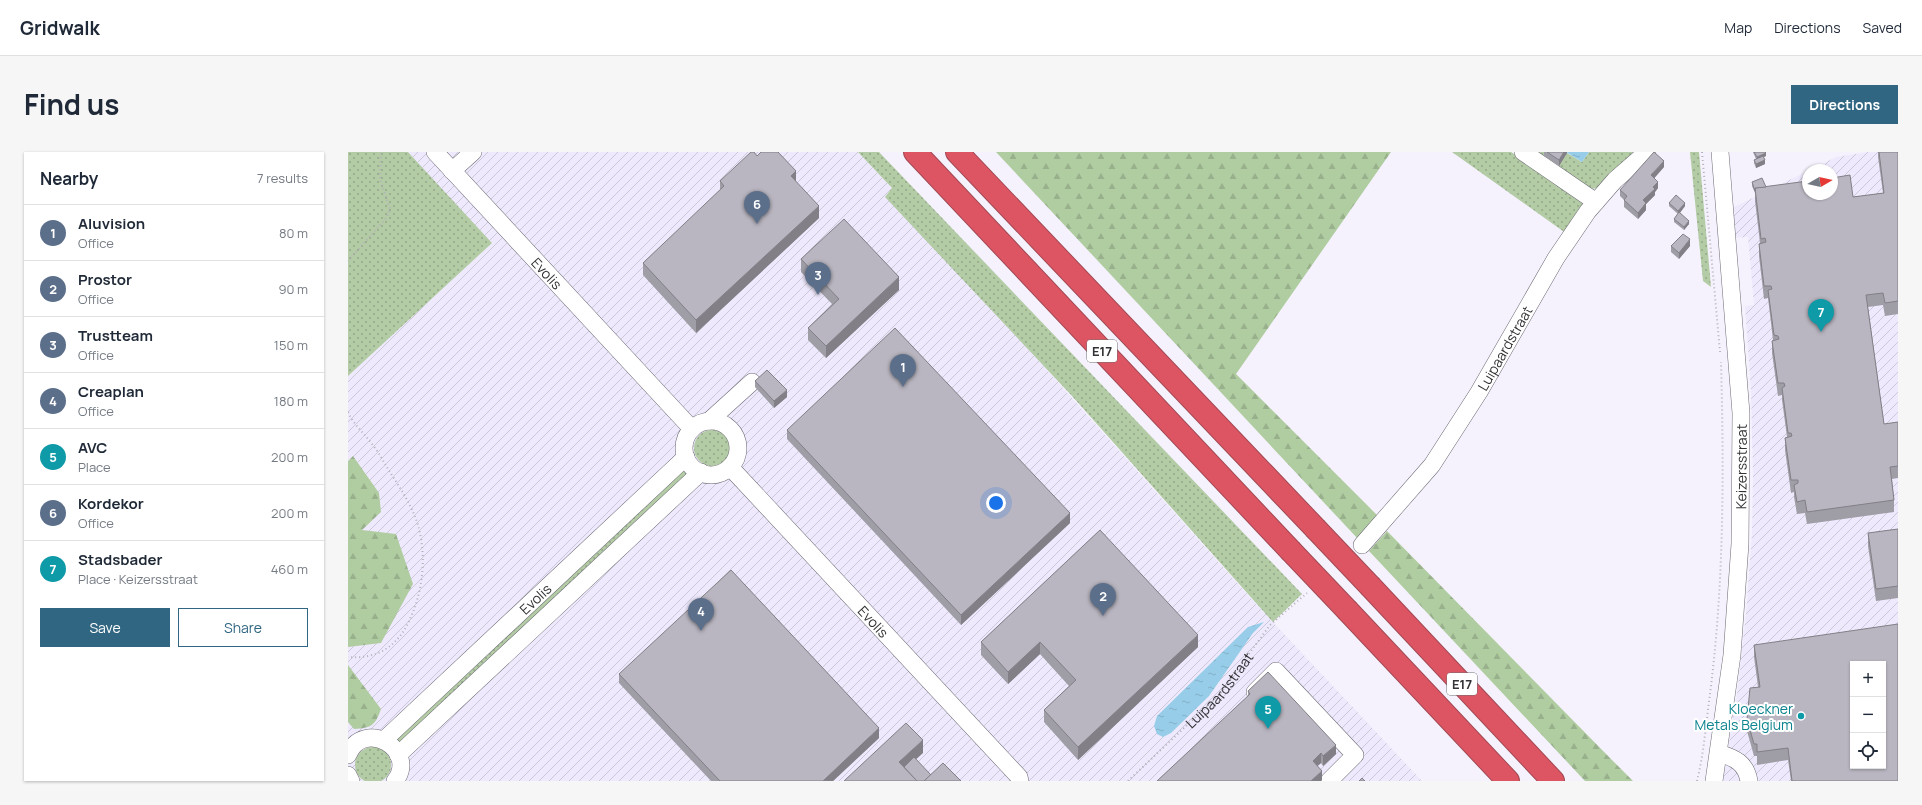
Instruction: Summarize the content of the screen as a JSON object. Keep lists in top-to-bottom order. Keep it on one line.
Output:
{"streets":{"highway":["E17"],"street":["Evolis","Luipaardstraat","Keizersstraat"]},"places":["Kloeckner Metals Belgium"],"north":"right","page":{"header":"Gridwalk","nav":["Map","Directions","Saved"],"title":"Find us","buttons":["Directions",["Save","Share"]],"heading":["Nearby","7 results"],"pins":["6","3","7","1","2","4","5"],"list":[{"mark":"1","name":"Aluvision","note":"Office","value":"80 m"},{"mark":"2","name":"Prostor","note":"Office","value":"90 m"},{"mark":"3","name":"Trustteam","note":"Office","value":"150 m"},{"mark":"4","name":"Creaplan","note":"Office","value":"180 m"},{"mark":"5","name":"AVC","note":"Place","value":"200 m"},{"mark":"6","name":"Kordekor","note":"Office","value":"200 m"},{"mark":"7","name":"Stadsbader","note":"Place · Keizersstraat","value":"460 m"}],"map_buttons":["+","−"]}}
